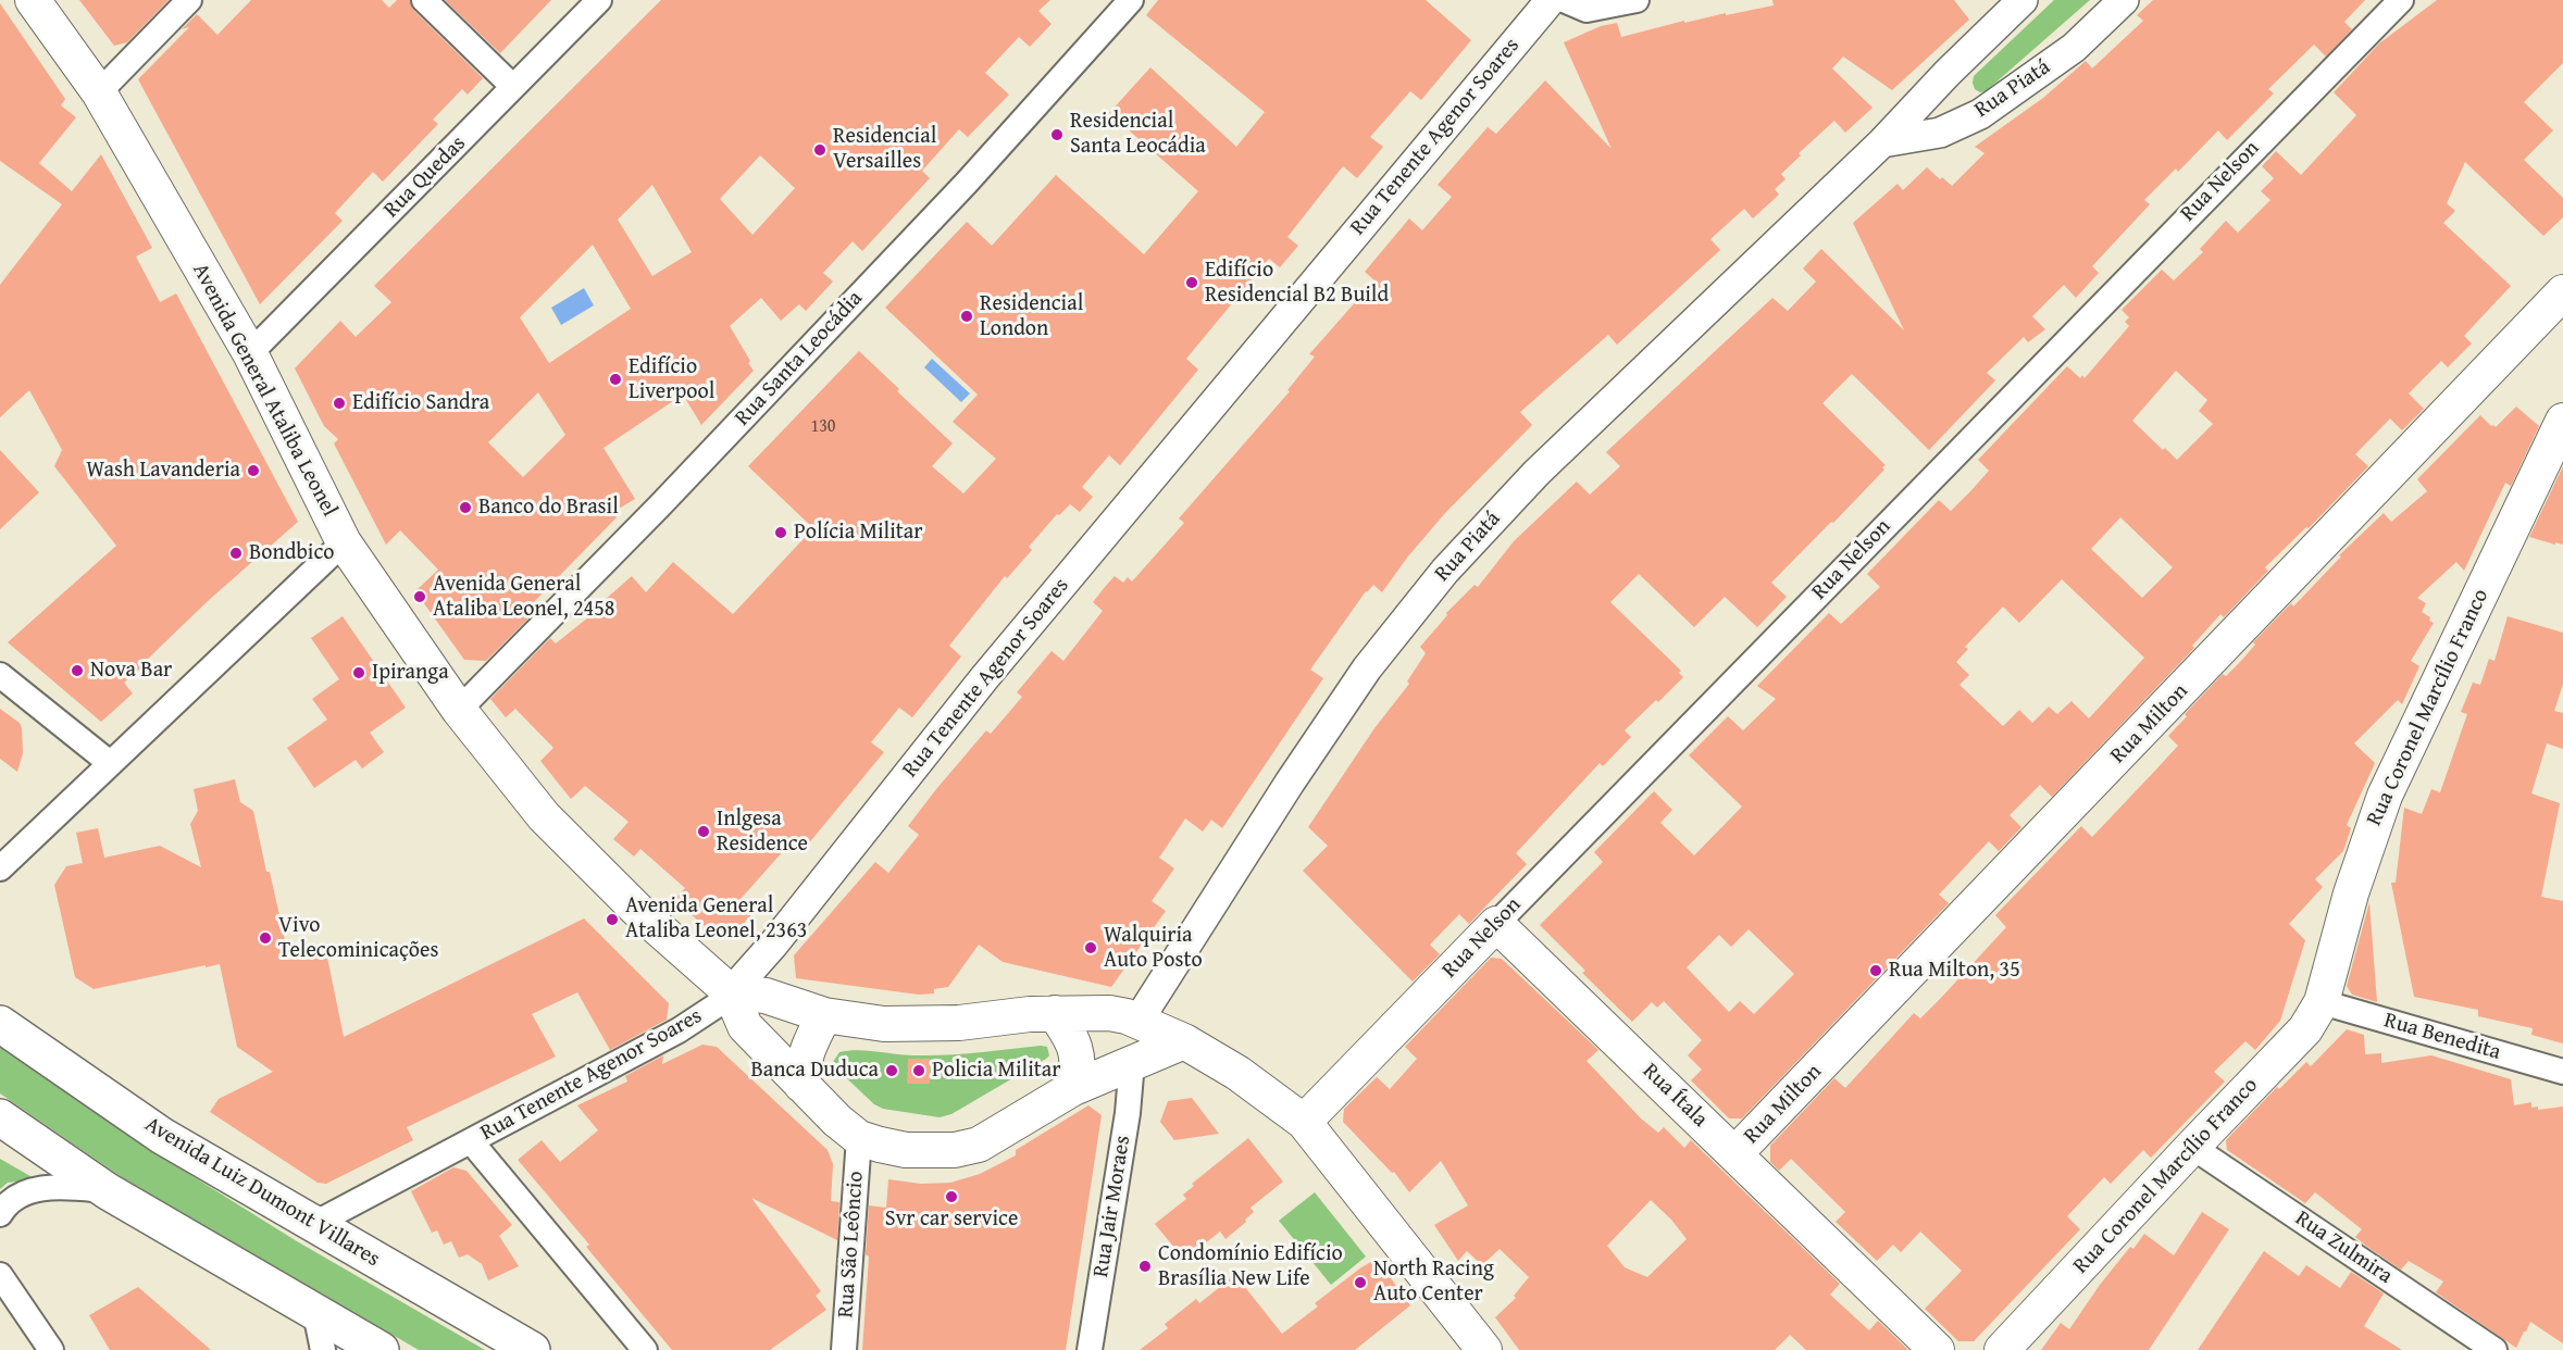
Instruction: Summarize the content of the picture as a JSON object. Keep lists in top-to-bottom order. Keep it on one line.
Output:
{"streets":{"main road":["Rua Nelson","Avenida General Ataliba Leonel","Rua Coronel Marcílio Franco","Rua Milton","Rua Ítala","Avenida Luiz Dumont Villares"],"street":["Rua Piatá","Rua Tenente Agenor Soares","Rua Quedas","Rua Santa Leocádia","Rua Benedita","Rua Jair Moraes","Rua São Leôncio","Rua Zulmira"]},"crossings":[["Rua Tenente Agenor Soares","Avenida General Ataliba Leonel"],["Rua Tenente Agenor Soares","Avenida Luiz Dumont Villares"],["Rua Quedas","Avenida General Ataliba Leonel"],["Rua Nelson","Rua Ítala"],["Rua Santa Leocádia","Avenida General Ataliba Leonel"],["Avenida General Ataliba Leonel","Rua Jair Moraes"],["Avenida General Ataliba Leonel","Rua São Leôncio"],["Rua Coronel Marcílio Franco","Rua Benedita"],["Rua Coronel Marcílio Franco","Rua Zulmira"],["Rua Milton","Rua Ítala"]],"places":["Residencial Santa Leocádia","Residencial Versailles","Edifício Residencial B2 Build","Residencial London","Edifício Liverpool","Edifício Sandra","Wash Lavanderia","Banco do Brasil","Polícia Militar","Bondbico","Avenida General Ataliba Leonel, 2458","Nova Bar","Ipiranga","Inlgesa Residence","Avenida General Ataliba Leonel, 2363","Vivo Telecominicações","Walquiria Auto Posto","Rua Milton, 35","Banca Duduca","Policia Militar","Svr car service","Condomínio Edifício Brasília New Life","North Racing Auto Center"],"house_numbers":["130"]}
